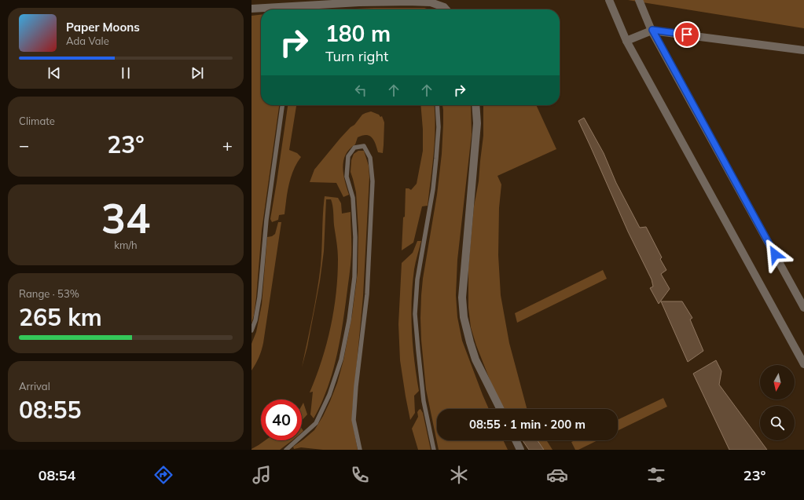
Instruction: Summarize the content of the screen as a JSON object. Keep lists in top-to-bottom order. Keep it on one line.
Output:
{"north":"bottom","page":{"turn":["180 m","Turn right"],"song":["Paper Moons","Ada Vale"],"tile":["Climate",["34","km/h"],["Range · 53%","265 km"],["Arrival","08:55"]],"heat":["−","23°","+"],"limit":"40","trip":"08:55 · 1 min · 200 m","tabs":["08:54","23°"]}}
